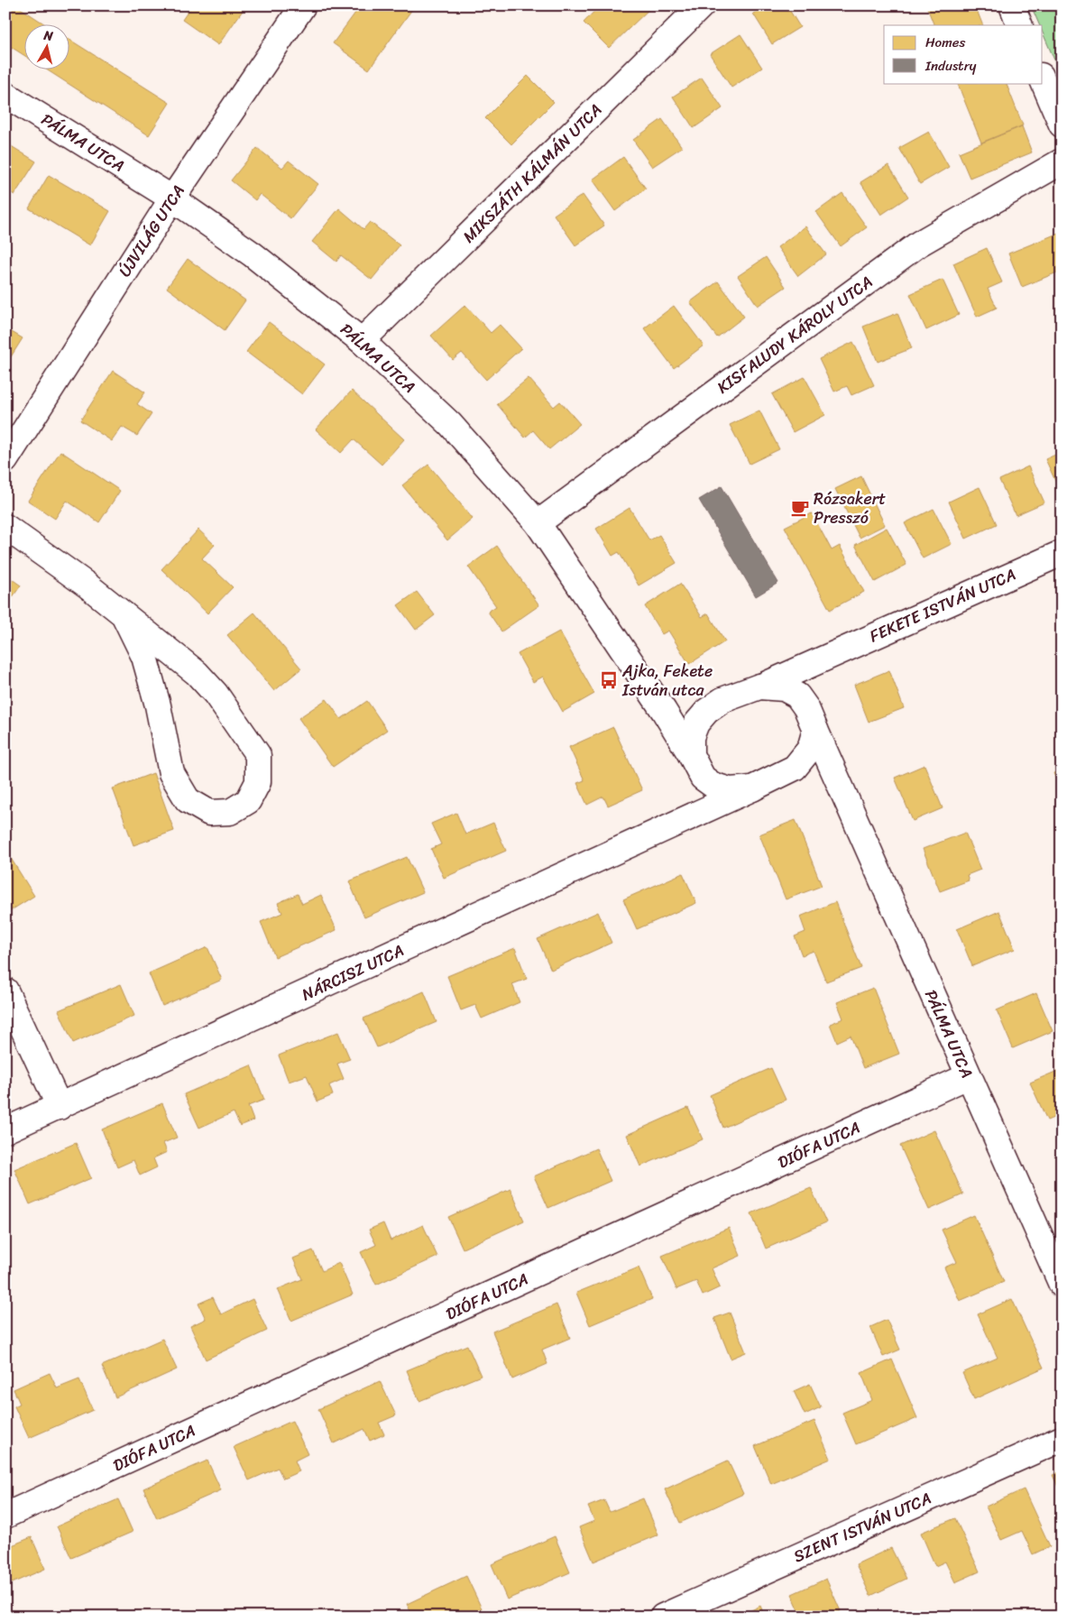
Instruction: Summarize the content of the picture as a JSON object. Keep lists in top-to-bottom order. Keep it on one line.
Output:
{"streets":{"street":["PÁLMA UTCA","MIKSZÁTH KÁLMÁN UTCA","ÚJVILÁG UTCA","KISFALUDY KÁROLY UTCA","FEKETE ISTVÁN UTCA","NÁRCISZ UTCA","DIÓFA UTCA","SZENT ISTVÁN UTCA"]},"crossings":[["PÁLMA UTCA","MIKSZÁTH KÁLMÁN UTCA"],["PÁLMA UTCA","ÚJVILÁG UTCA"],["PÁLMA UTCA","KISFALUDY KÁROLY UTCA"],["PÁLMA UTCA","FEKETE ISTVÁN UTCA"],["PÁLMA UTCA","NÁRCISZ UTCA"],["PÁLMA UTCA","DIÓFA UTCA"],["FEKETE ISTVÁN UTCA","NÁRCISZ UTCA"]],"places":{"cafe":["Rózsakert Presszó"],"bus stop":["Ajka, Fekete István utca"]},"legend":["Homes","Industry"],"north":"top"}
